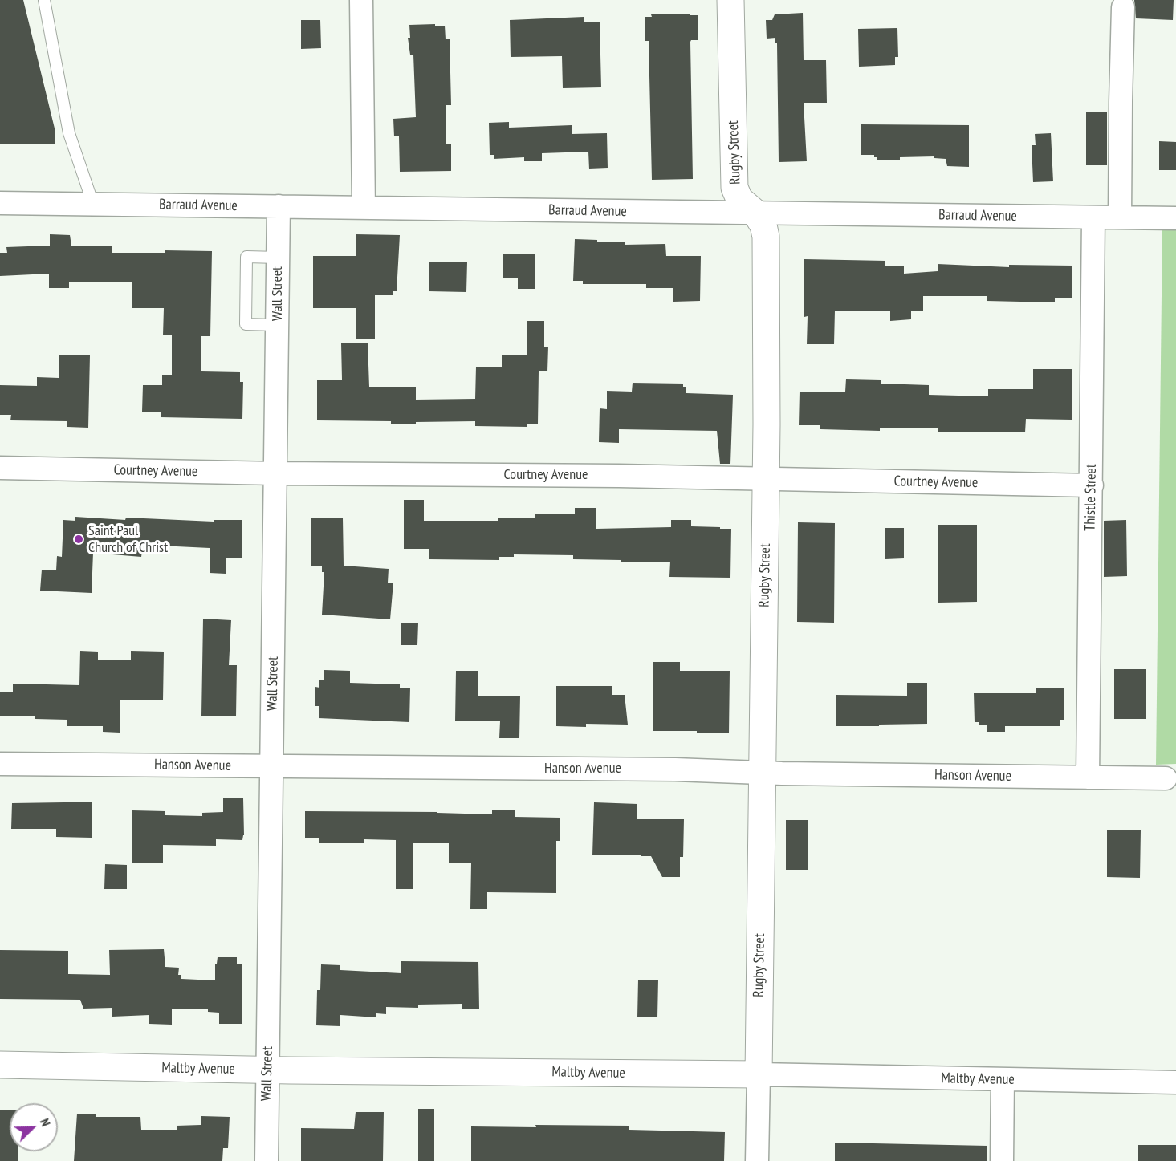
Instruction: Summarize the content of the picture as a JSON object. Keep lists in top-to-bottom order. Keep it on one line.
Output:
{"streets":{"street":["Rugby Street","Barraud Avenue","Wall Street","Courtney Avenue","Thistle Street","Hanson Avenue","Maltby Avenue"]},"crossings":[["Rugby Street","Barraud Avenue"],["Rugby Street","Courtney Avenue"],["Rugby Street","Hanson Avenue"],["Rugby Street","Maltby Avenue"],["Barraud Avenue","Wall Street"],["Barraud Avenue","Thistle Street"],["Wall Street","Courtney Avenue"],["Wall Street","Hanson Avenue"],["Wall Street","Maltby Avenue"],["Courtney Avenue","Thistle Street"],["Thistle Street","Hanson Avenue"]],"places":["Saint Paul Church of Christ"],"north":"top right"}
